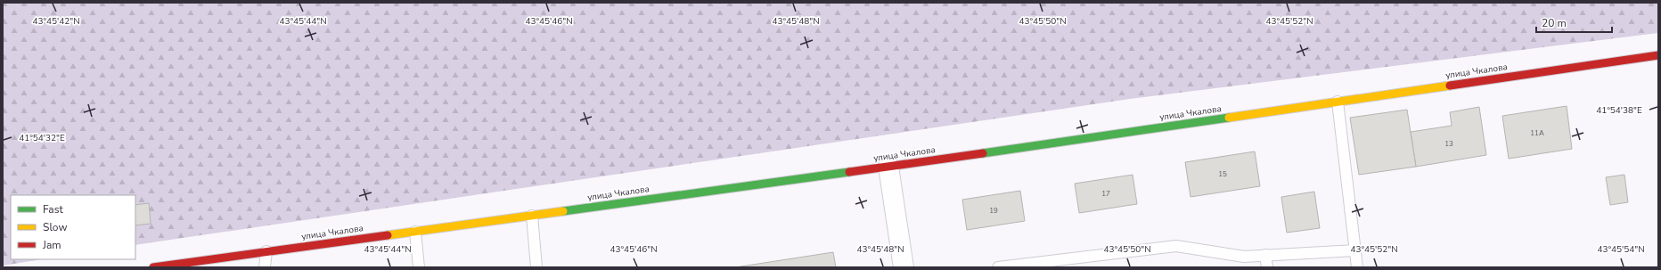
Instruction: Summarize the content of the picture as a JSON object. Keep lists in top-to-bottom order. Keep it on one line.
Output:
{"streets":{"street":["улица Чкалова"]},"house_numbers":["11А","13","15","17","19"],"legend":["Fast","Slow","Jam"],"scale_bar":"20 m","coordinates":["43°45'42\"N","43°45'44\"N","43°45'46\"N","43°45'48\"N","43°45'50\"N","43°45'52\"N","41°54'38\"E","41°54'32\"E","43°45'54\"N"]}
